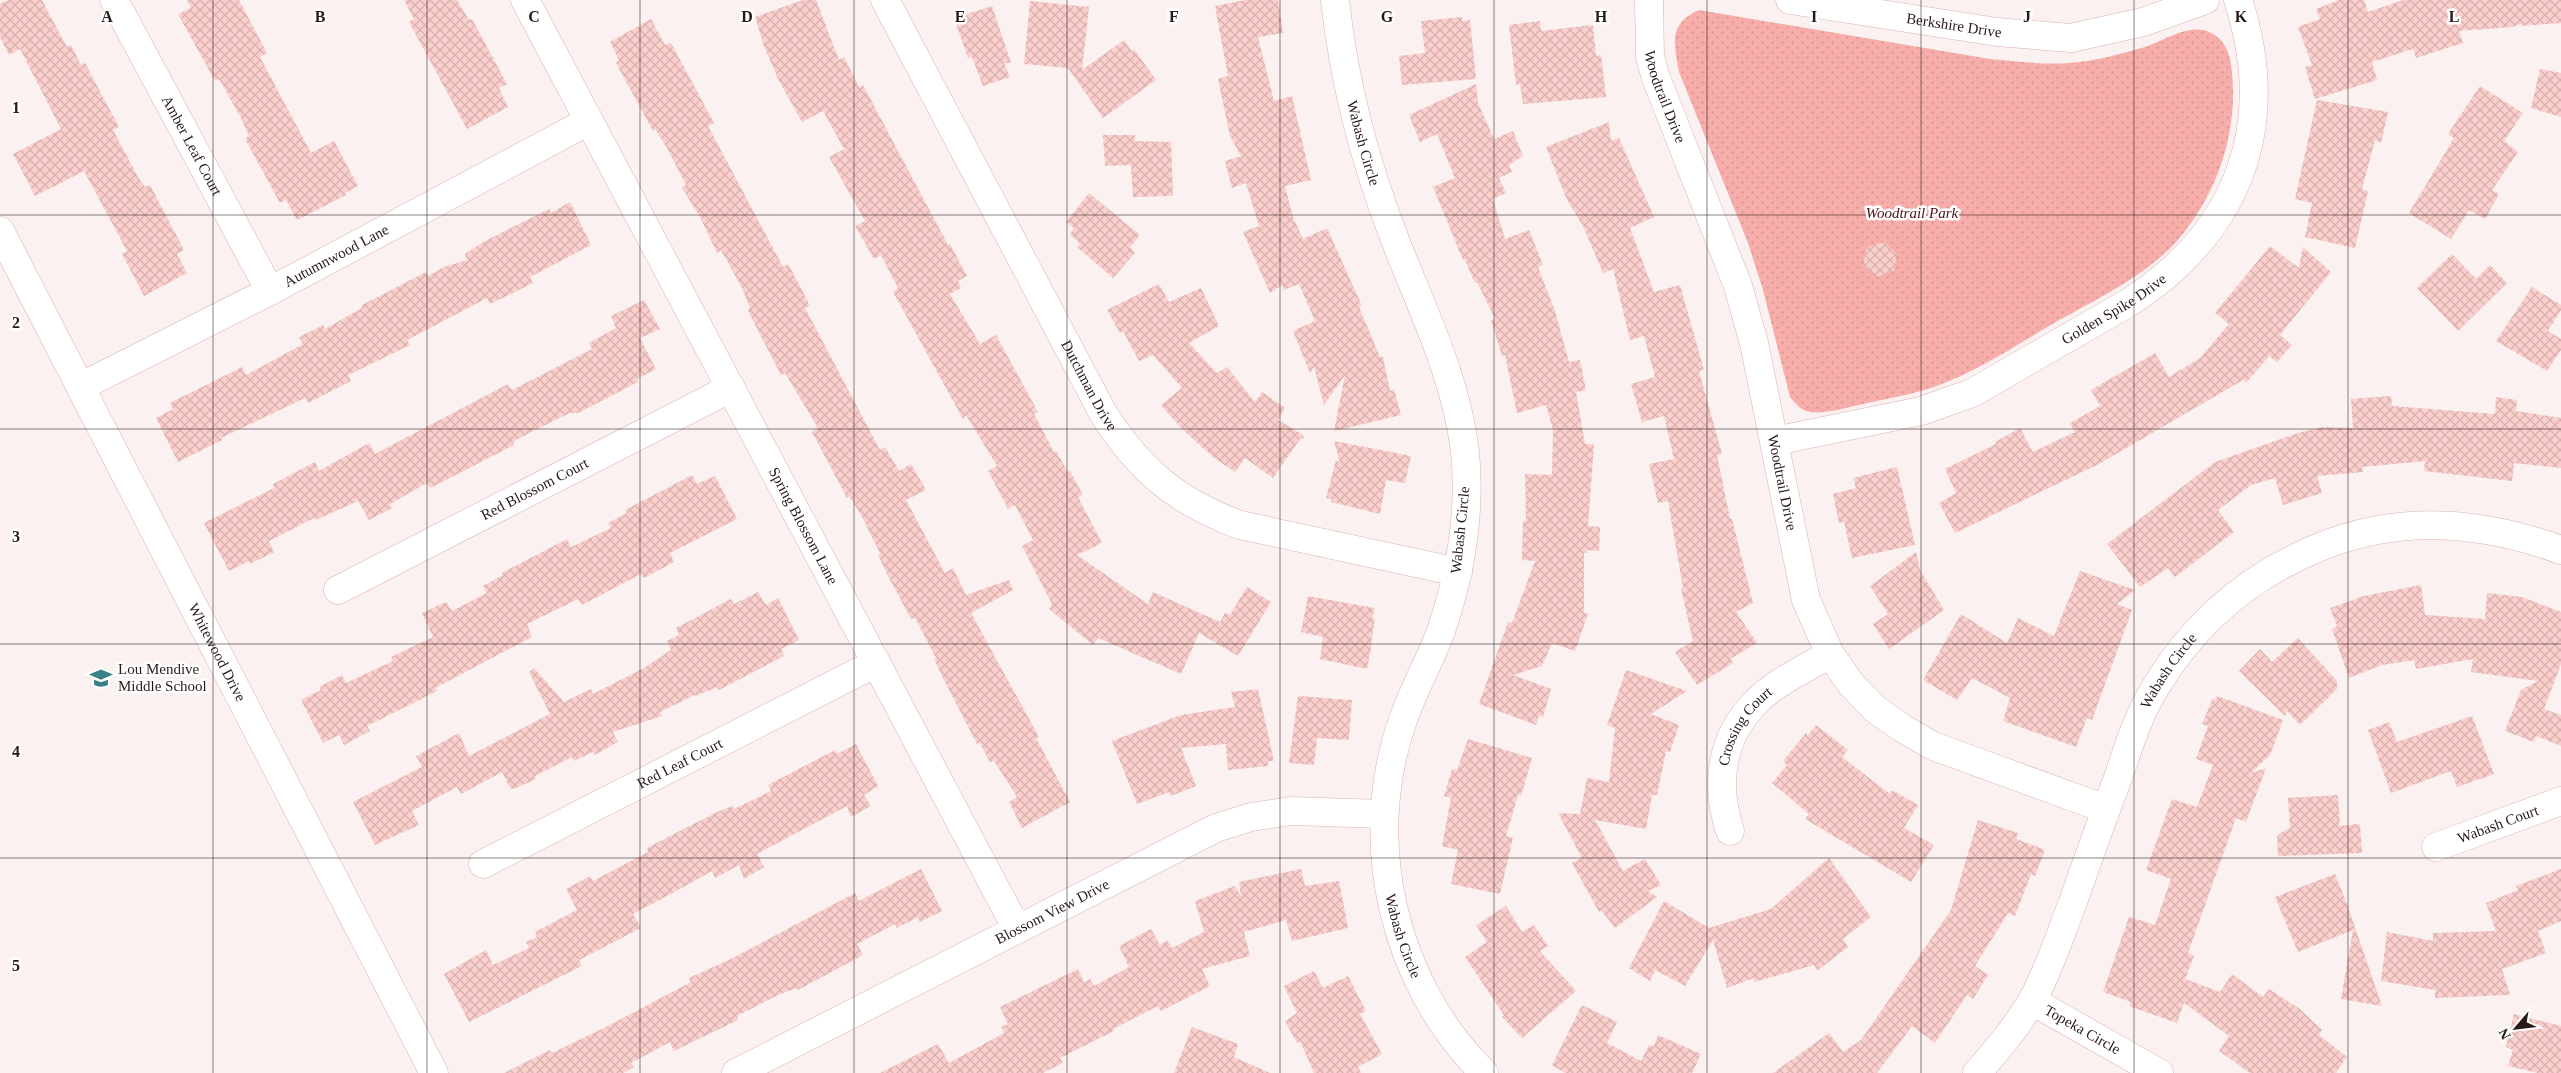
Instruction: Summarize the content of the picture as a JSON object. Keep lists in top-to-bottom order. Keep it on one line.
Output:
{"streets":{"street":["Berkshire Drive","Woodtrail Drive","Wabash Circle","Amber Leaf Court","Autumnwood Lane","Golden Spike Drive","Dutchman Drive","Red Blossom Court","Spring Blossom Lane","Whitewood Drive","Crossing Court","Red Leaf Court","Wabash Court","Blossom View Drive","Topeka Circle"]},"crossings":[["Woodtrail Drive","Wabash Circle"],["Woodtrail Drive","Golden Spike Drive"],["Woodtrail Drive","Crossing Court"],["Wabash Circle","Dutchman Drive"],["Wabash Circle","Blossom View Drive"],["Wabash Circle","Topeka Circle"],["Amber Leaf Court","Autumnwood Lane"],["Autumnwood Lane","Spring Blossom Lane"],["Autumnwood Lane","Whitewood Drive"],["Red Blossom Court","Spring Blossom Lane"],["Spring Blossom Lane","Red Leaf Court"],["Spring Blossom Lane","Blossom View Drive"]],"parks":["Woodtrail Park"],"places":{"school or university":["Lou Mendive Middle School"]},"north":"bottom left","grid":{"columns":["A","B","C","D","E","F","G","H","I","J","K","L"],"rows":["1","2","3","4","5"]}}
